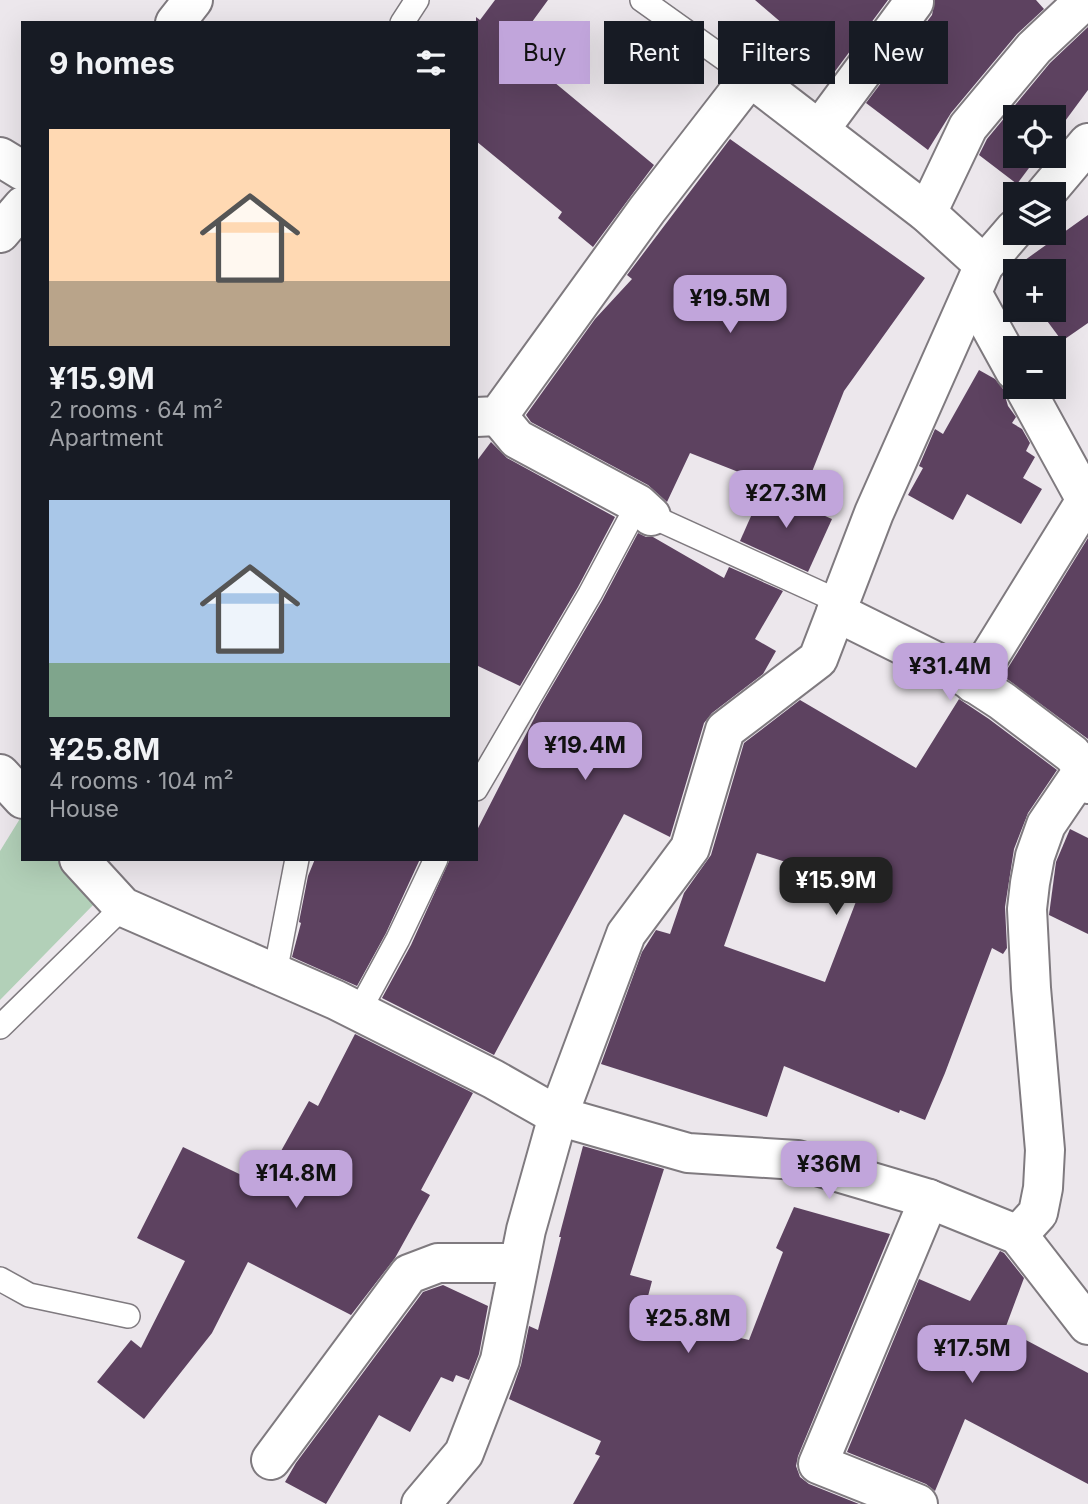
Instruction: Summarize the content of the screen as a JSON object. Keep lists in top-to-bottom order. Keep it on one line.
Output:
{"page":{"chip":["Buy","Rent","Filters","New"],"heading":"9 homes","map_buttons":["+","−"],"list":[{"name":"¥15.9M","note":"2 rooms · 64 m² · Apartment"},{"name":"¥25.8M","note":"4 rooms · 104 m² · House"}],"price":["¥19.5M","¥27.3M","¥31.4M","¥19.4M","¥15.9M","¥36M","¥14.8M","¥25.8M","¥17.5M"]}}
